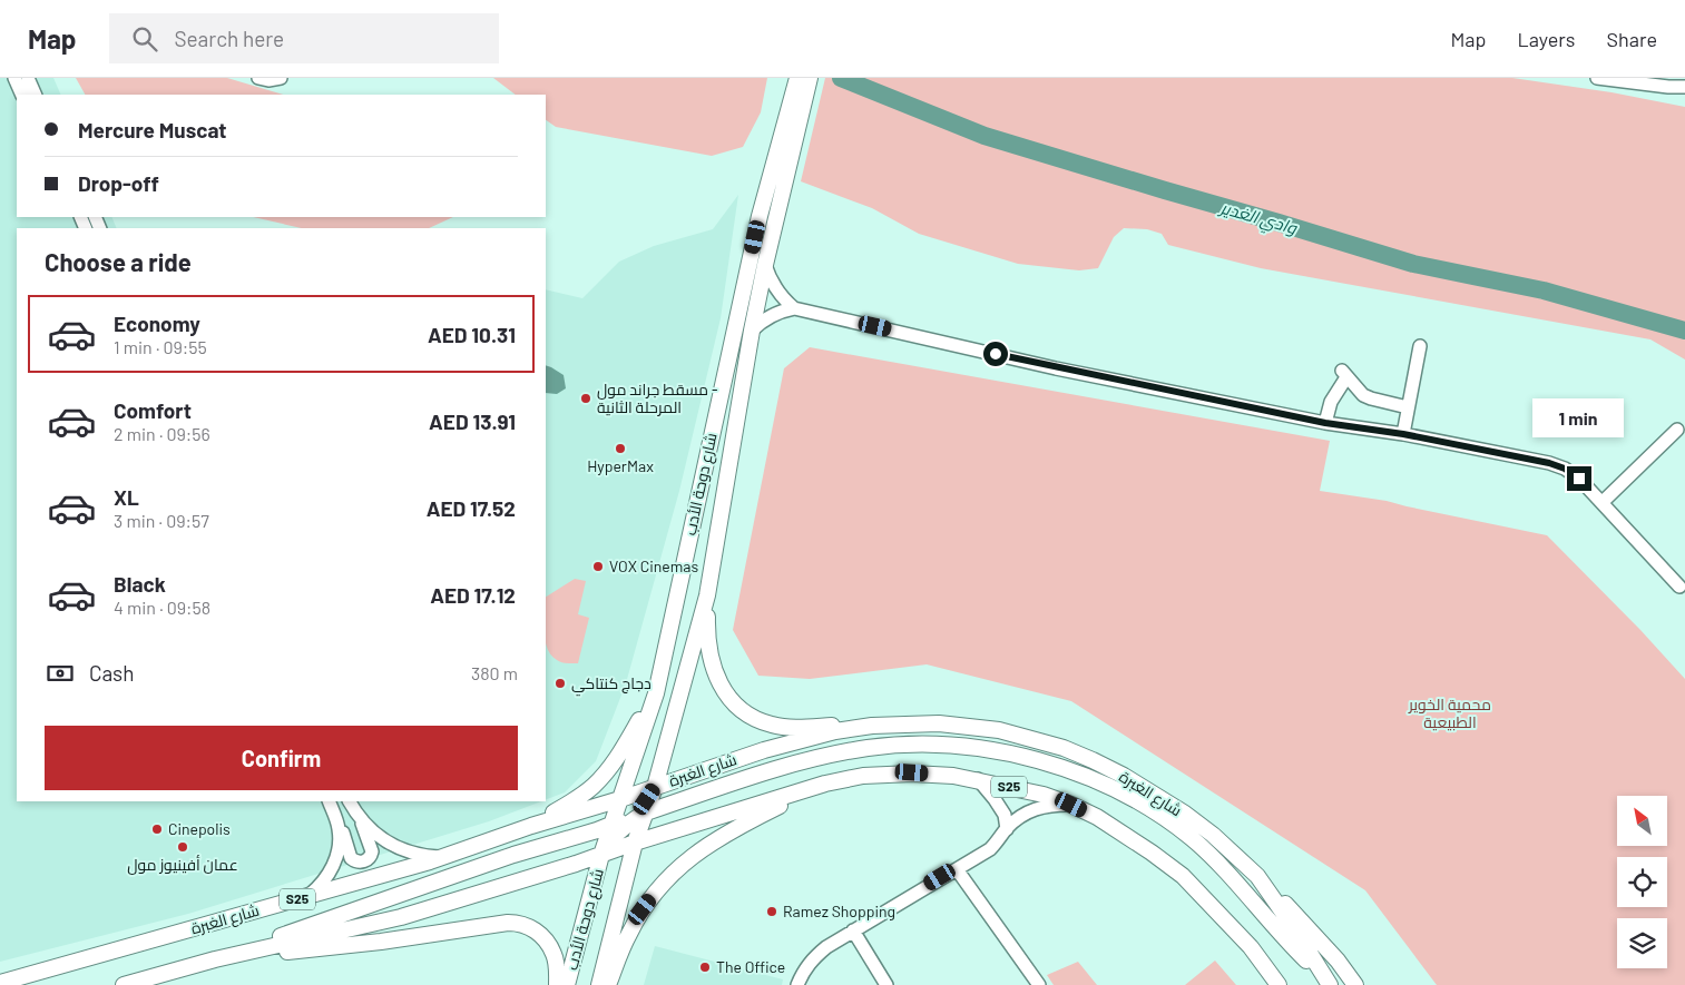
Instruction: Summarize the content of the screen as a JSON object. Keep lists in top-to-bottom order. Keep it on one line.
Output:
{"streets":{"main road":["شارع دوحة الأدب","شارع الغبرة","S25"]},"crossings":[["شارع دوحة الأدب","شارع الغبرة"],["شارع دوحة الأدب","S25"]],"water":["وادي الغدير"],"parks":["محمية الخوير الطبيعية"],"places":["مسقط جراند مول - المرحلة الثانية","HyperMax","VOX Cinemas","دجاج كنتاكي","Cinepolis","عمان أفينيوز مول","Ramez Shopping","The Office"],"north":"top left","page":{"header":"Map","search":"Search here","nav":["Map","Layers","Share"],"banner":["Mercure Muscat","Drop-off"],"heading":"Choose a ride","list":[{"name":"Economy","note":"1 min · 09:55","value":"AED 10.31"},{"name":"Comfort","note":"2 min · 09:56","value":"AED 13.91"},{"name":"XL","note":"3 min · 09:57","value":"AED 17.52"},{"name":"Black","note":"4 min · 09:58","value":"AED 17.12"}],"bubble":"1 min","pay":["Cash","380 m"],"buttons":"Confirm"}}
